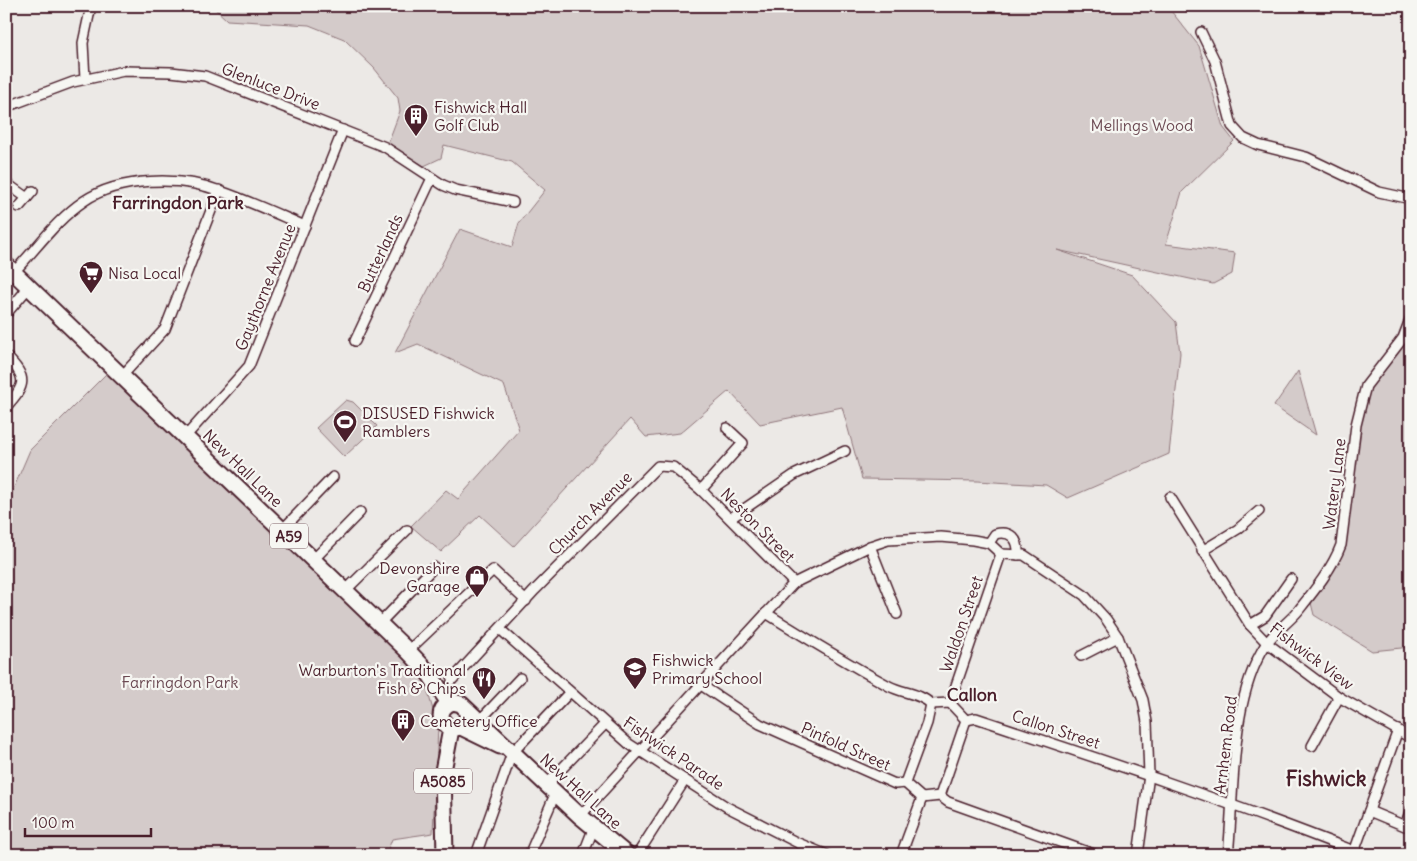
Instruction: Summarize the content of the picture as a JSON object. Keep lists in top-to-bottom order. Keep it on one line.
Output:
{"streets":{"highway":["New Hall Lane","A59","A5085"],"street":["Glenluce Drive","Butterlands","Gaythorne Avenue","Watery Lane","Church Avenue","Neston Street","Waldon Street","Fishwick View","Callon Street","Arnhem Road","Pinfold Street","Fishwick Parade"]},"crossings":[["Glenluce Drive","Butterlands"],["Glenluce Drive","Gaythorne Avenue"],["Gaythorne Avenue","New Hall Lane"],["New Hall Lane","A5085"],["Watery Lane","Fishwick View"],["Watery Lane","Arnhem Road"],["Church Avenue","Neston Street"],["Church Avenue","Fishwick Parade"],["Fishwick View","Arnhem Road"],["Callon Street","Arnhem Road"]],"districts":["Farringdon Park","Callon","Fishwick"],"parks":["Mellings Wood","Farringdon Park"],"places":{"building":["Fishwick Hall Golf Club","Cemetery Office"],"supermarket":["Nisa Local"],"sports":["DISUSED Fishwick Ramblers"],"shop":["Devonshire Garage"],"school or university":["Fishwick Primary School"],"restaurant":["Warburton's Traditional Fish & Chips"]},"scale_bar":"100 m"}
